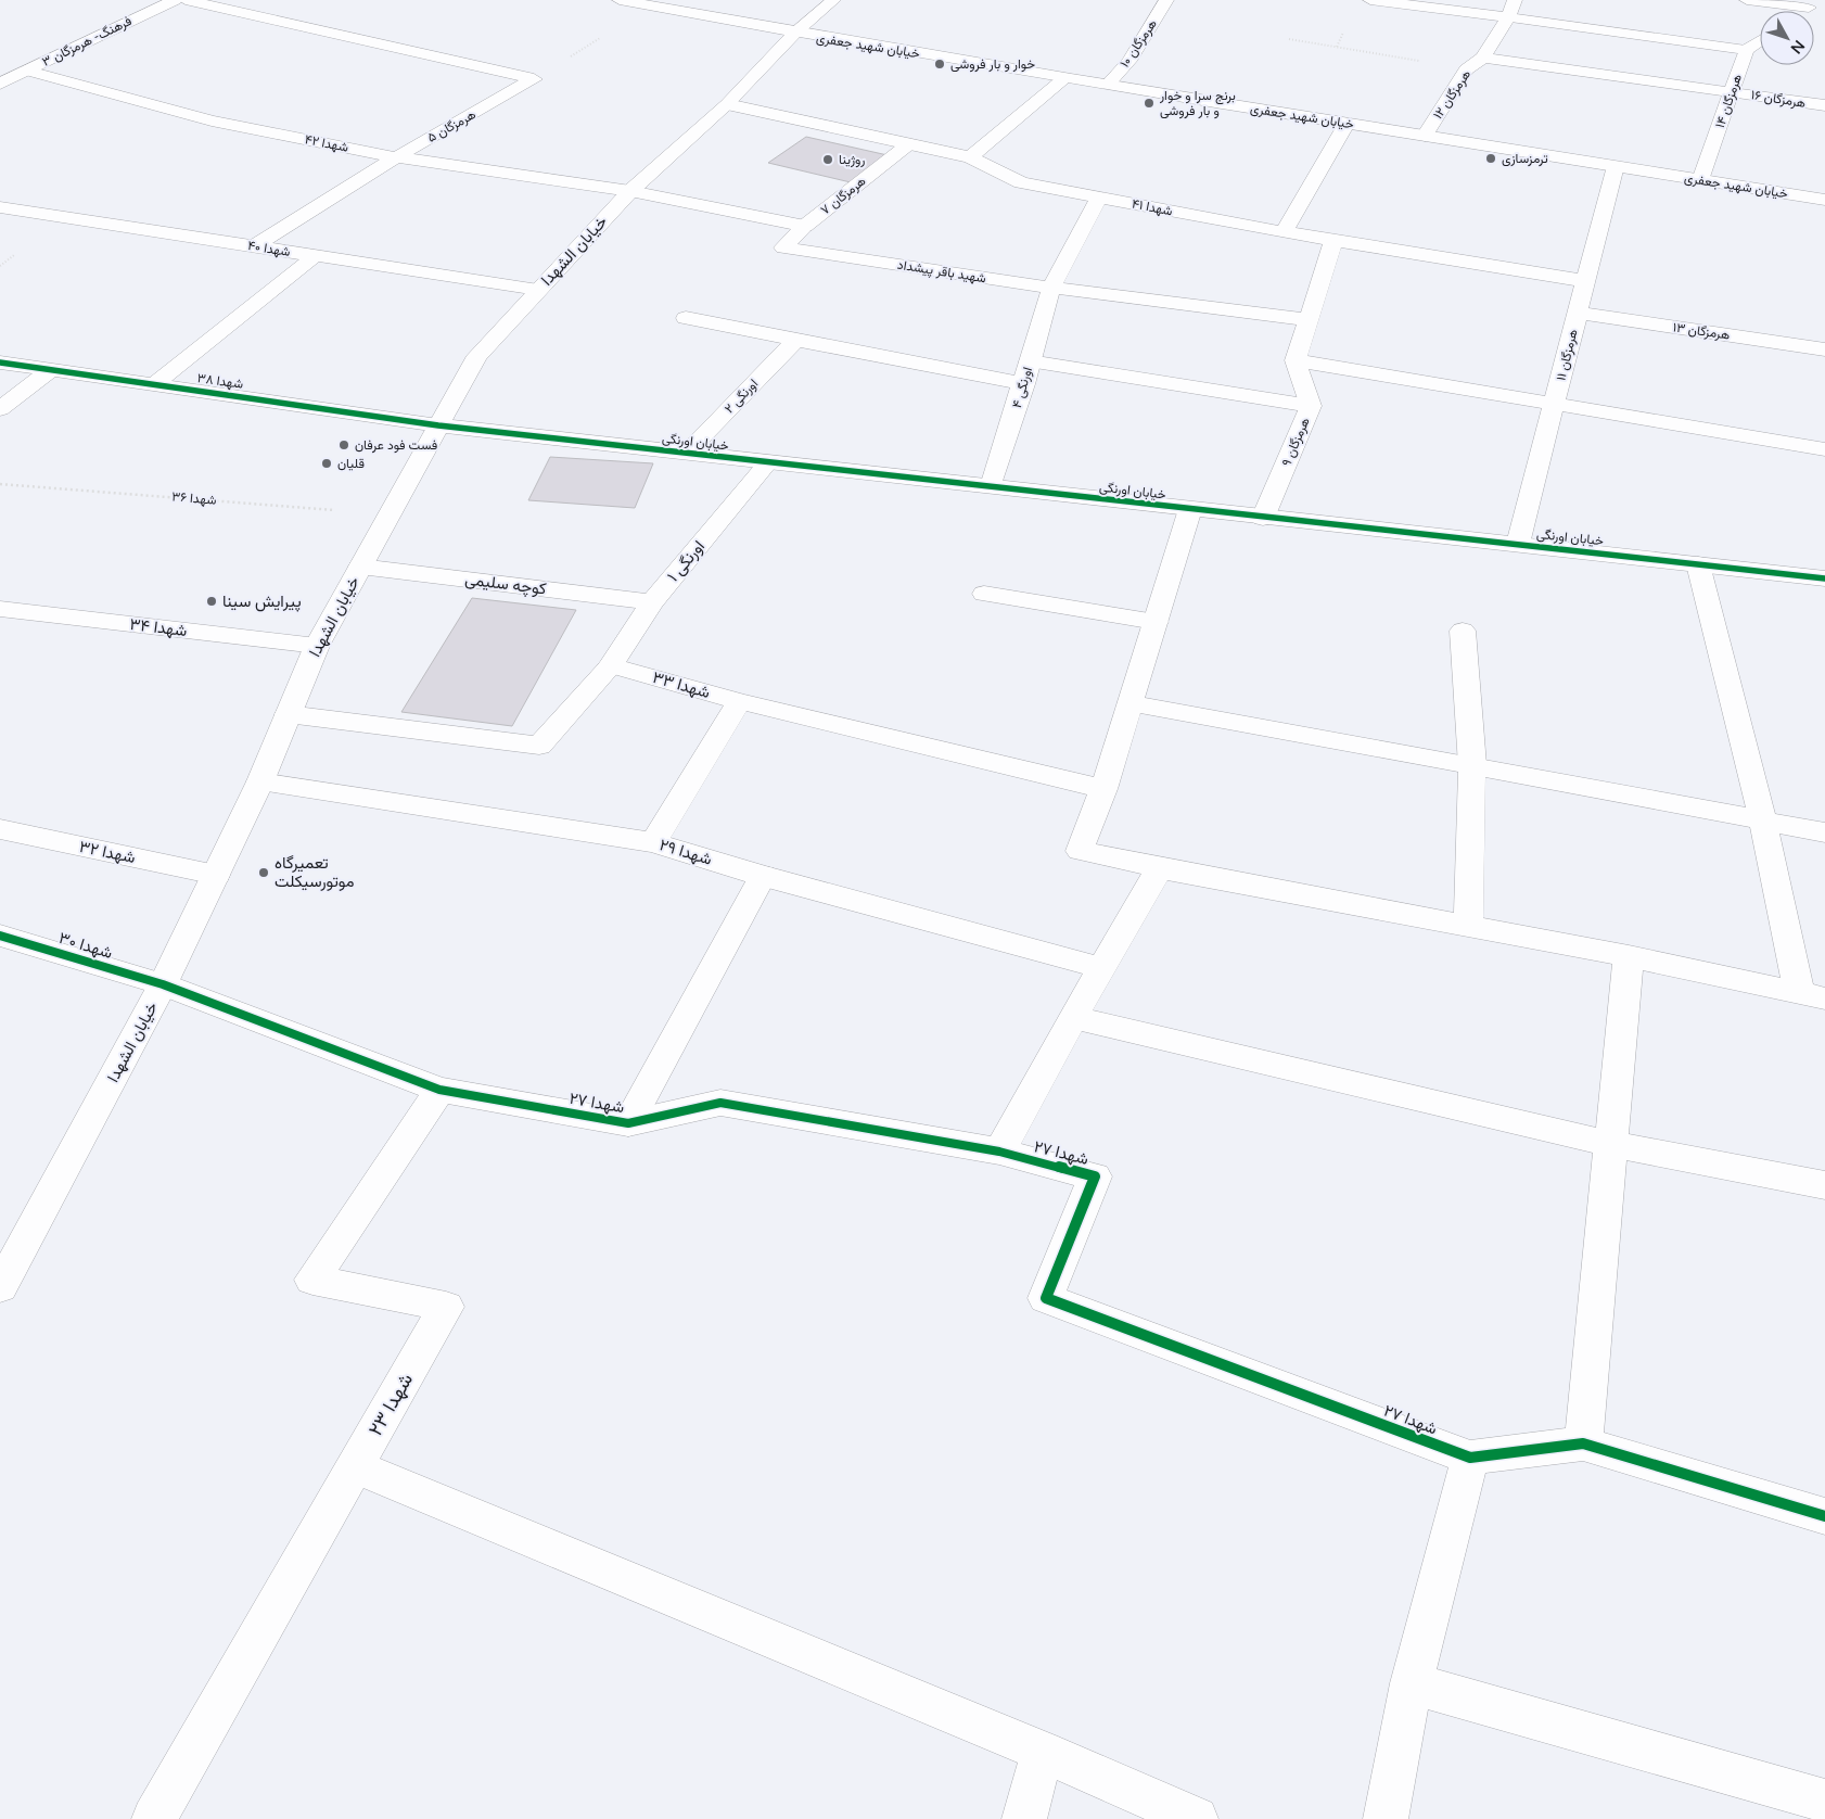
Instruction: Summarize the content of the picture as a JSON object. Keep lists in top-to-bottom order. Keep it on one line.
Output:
{"streets":{"street":["فرهنگ- هرمزگان ۳","هرمزگان ۱۰","خیابان شهید جعفری","هرمزگان ۱۲","هرمزگان ۱۶","هرمزگان ۱۴","هرمزگان ۵","شهدا ۴۲","هرمزگان ۷","شهدا ۴۱","شهدا ۴۰","خیابان الشهدا","شهید باقر پیشداد","هرمزگان ۱۳","هرمزگان ۱۱","شهدا ۳۸","اورنگی ۴","اورنگی ۲","خیابان اورنگی","هرمزگان ۹","اورنگی ۱","کوچه سلیمی","شهدا ۳۴","شهدا ۳۳","شهدا ۳۲","شهدا ۲۹","شهدا ۳۰","شهدا ۲۷","شهدا ۲۳"],"path":["شهدا ۳۶"]},"crossings":[["فرهنگ- هرمزگان ۳","شهدا ۴۲"],["هرمزگان ۱۰","خیابان شهید جعفری"],["خیابان شهید جعفری","هرمزگان ۱۲"],["خیابان شهید جعفری","هرمزگان ۱۴"],["خیابان شهید جعفری","خیابان الشهدا"],["خیابان شهید جعفری","هرمزگان ۱۱"],["هرمزگان ۱۲","هرمزگان ۱۶"],["هرمزگان ۱۶","هرمزگان ۱۴"],["هرمزگان ۵","شهدا ۴۲"],["هرمزگان ۵","شهدا ۴۰"],["شهدا ۴۲","خیابان الشهدا"],["هرمزگان ۷","شهدا ۴۱"],["هرمزگان ۷","شهید باقر پیشداد"],["شهدا ۴۱","خیابان الشهدا"],["شهدا ۴۱","هرمزگان ۱۱"],["شهدا ۴۱","اورنگی ۴"],["شهدا ۴۰","خیابان الشهدا"],["خیابان الشهدا","شهدا ۳۸"],["خیابان الشهدا","خیابان اورنگی"],["خیابان الشهدا","شهدا ۳۶"],["خیابان الشهدا","کوچه سلیمی"],["خیابان الشهدا","شهدا ۳۴"],["خیابان الشهدا","شهدا ۳۲"],["خیابان الشهدا","شهدا ۲۹"],["خیابان الشهدا","شهدا ۳۰"],["خیابان الشهدا","شهدا ۲۷"],["شهید باقر پیشداد","اورنگی ۴"],["هرمزگان ۱۳","هرمزگان ۱۱"],["هرمزگان ۱۱","خیابان اورنگی"],["شهدا ۳۸","خیابان اورنگی"],["اورنگی ۴","خیابان اورنگی"],["اورنگی ۲","خیابان اورنگی"],["خیابان اورنگی","هرمزگان ۹"],["خیابان اورنگی","اورنگی ۱"],["اورنگی ۱","کوچه سلیمی"],["اورنگی ۱","شهدا ۳۳"],["شهدا ۳۰","شهدا ۲۷"],["شهدا ۲۷","شهدا ۲۳"]],"places":["خوار و بار فروشی","برنج سرا و خوار و بار فروشی","ترمزسازی","روژینا","فست فود عرفان","قلیان","پیرایش سینا","تعمیرگاه موتورسیکلت"],"north":"bottom right"}
